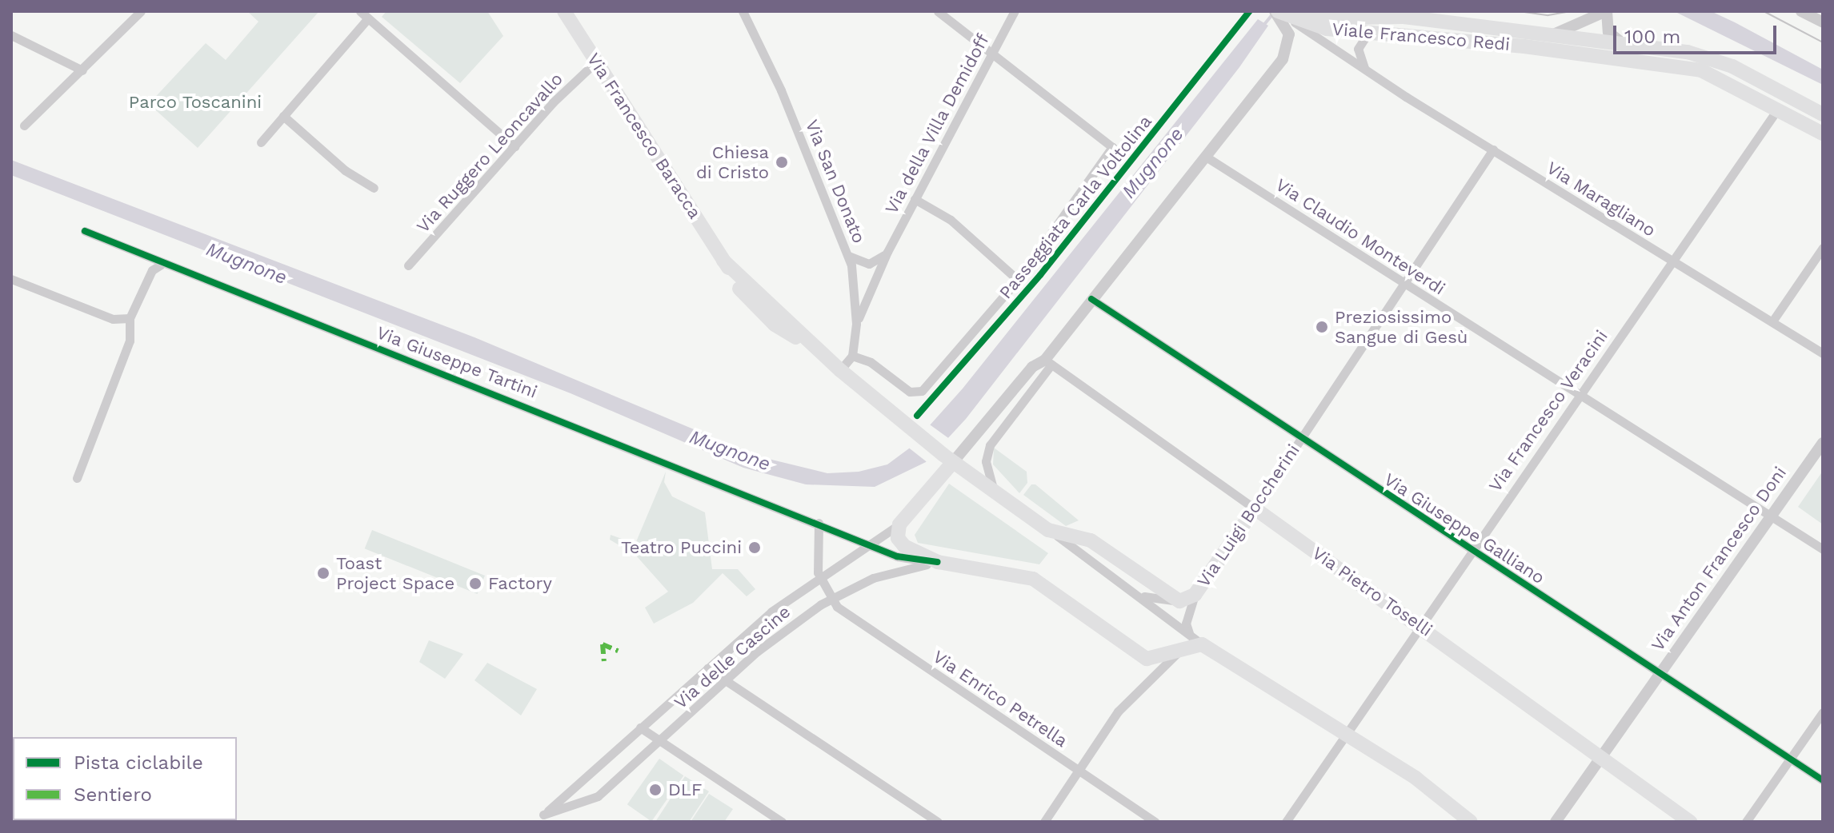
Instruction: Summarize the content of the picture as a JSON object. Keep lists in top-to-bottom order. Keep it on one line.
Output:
{"streets":{"main road":["Viale Francesco Redi","Via Francesco Baracca","Via Luigi Boccherini","Via Pietro Toselli"],"street":["Via della Villa Demidoff","Via Ruggero Leoncavallo","Via San Donato","Via Maragliano","Via Claudio Monteverdi","Via Giuseppe Tartini","Via Francesco Veracini","Via Giuseppe Galliano","Via Anton Francesco Doni","Via delle Cascine","Via Enrico Petrella"],"cycle path":["Passeggiata Carla Voltolina"]},"crossings":[["Viale Francesco Redi","Via Maragliano"],["Viale Francesco Redi","Via Francesco Veracini"],["Via della Villa Demidoff","Via San Donato"],["Via Francesco Baracca","Via Ruggero Leoncavallo"],["Via Maragliano","Via Francesco Veracini"],["Via Maragliano","Via Luigi Boccherini"],["Via Claudio Monteverdi","Via Francesco Veracini"],["Via Claudio Monteverdi","Via Luigi Boccherini"],["Via Claudio Monteverdi","Via Anton Francesco Doni"],["Via Giuseppe Tartini","Via delle Cascine"],["Via Francesco Veracini","Via Giuseppe Galliano"],["Via Francesco Veracini","Via Pietro Toselli"],["Via Luigi Boccherini","Via Giuseppe Galliano"],["Via Luigi Boccherini","Via Pietro Toselli"],["Via Giuseppe Galliano","Via Anton Francesco Doni"],["Via Anton Francesco Doni","Via Pietro Toselli"],["Via delle Cascine","Via Enrico Petrella"]],"water":["Mugnone"],"parks":["Parco Toscanini"],"places":["Chiesa di Cristo","Preziosissimo Sangue di Gesù","Teatro Puccini","Toast Project Space","Factory","DLF"],"legend":["Pista ciclabile","Sentiero"],"scale_bar":"100 m"}
